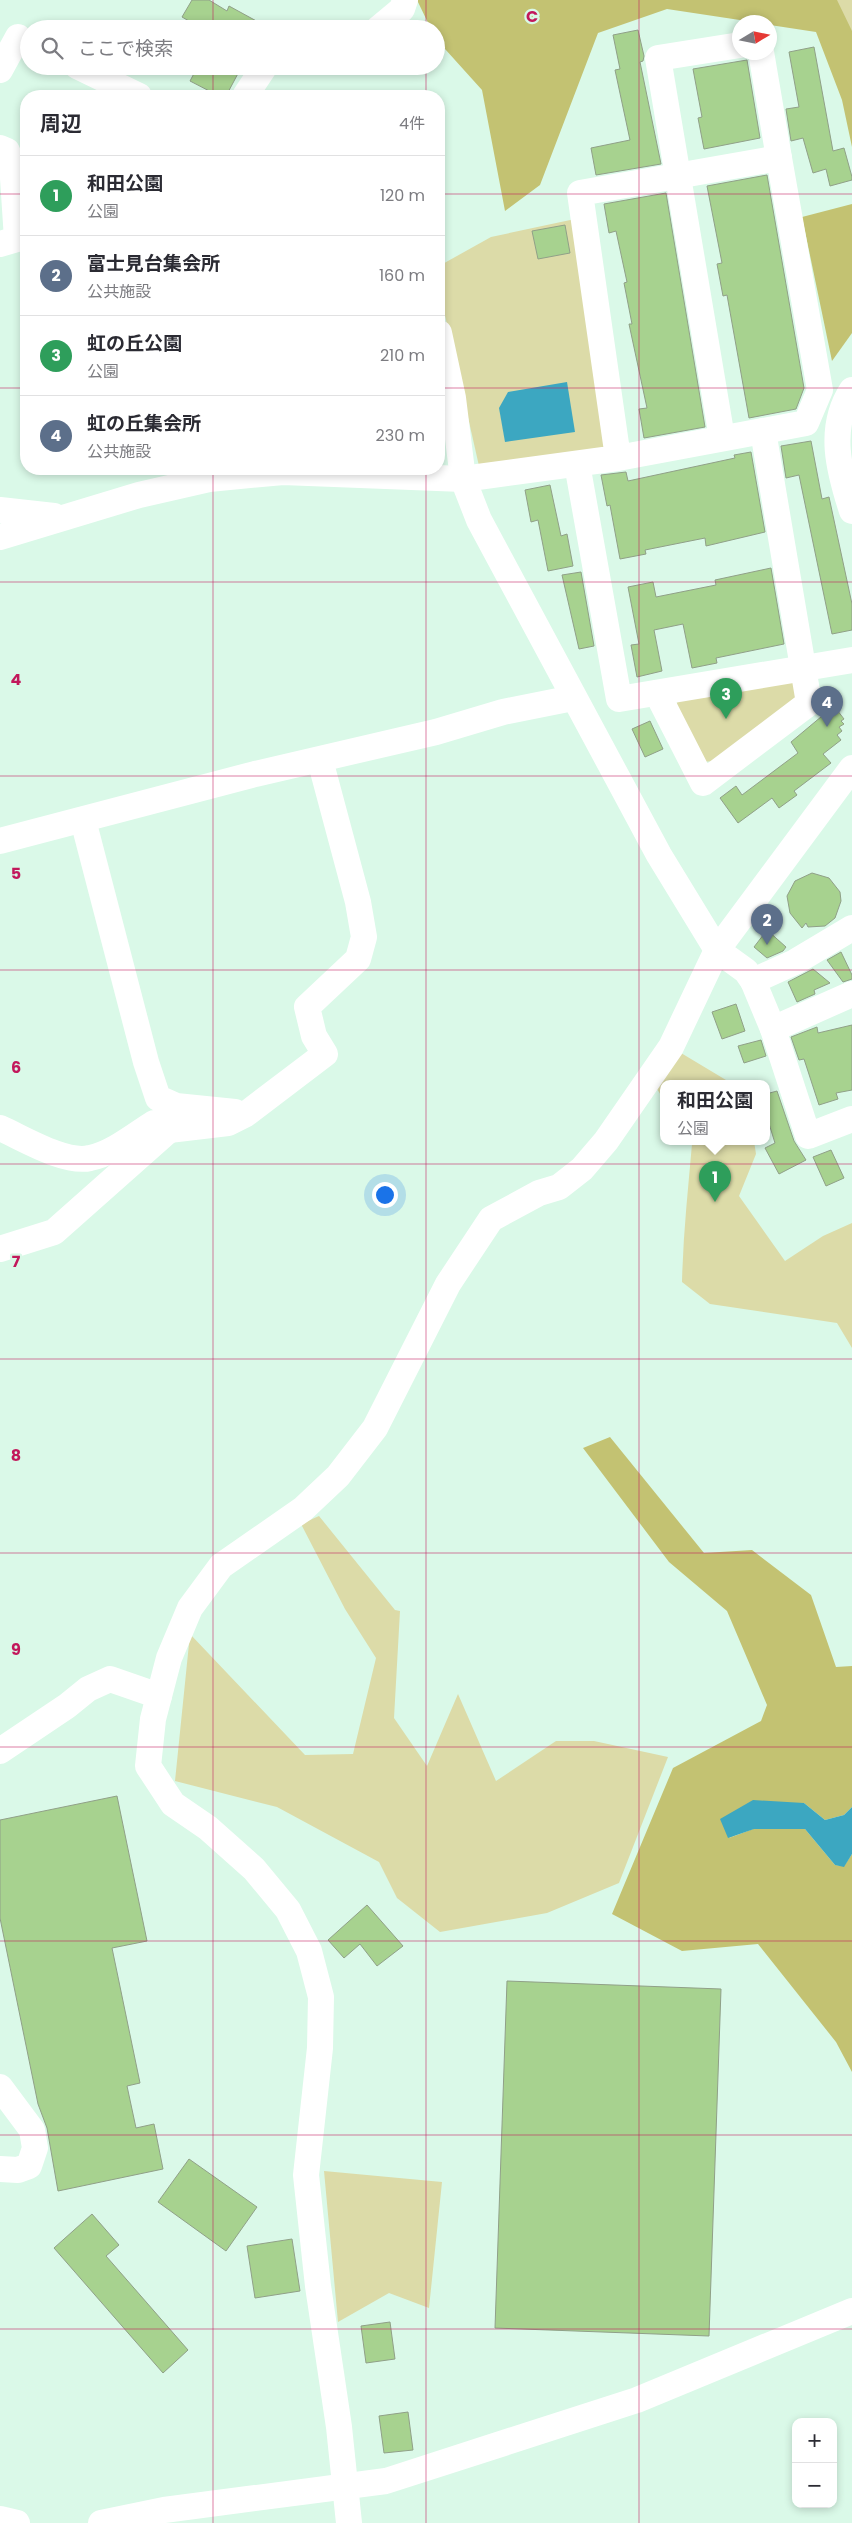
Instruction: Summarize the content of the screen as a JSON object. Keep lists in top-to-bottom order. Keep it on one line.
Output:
{"north":"right","page":{"search":"ここで検索","heading":["周辺","4件"],"list":[{"mark":"1","name":"和田公園","note":"公園","value":"120 m"},{"mark":"2","name":"富士見台集会所","note":"公共施設","value":"160 m"},{"mark":"3","name":"虹の丘公園","note":"公園","value":"210 m"},{"mark":"4","name":"虹の丘集会所","note":"公共施設","value":"230 m"}],"pins":["3","4","2","1"],"popup":["和田公園","公園"],"map_buttons":["+","−"]},"grid":{"columns":["C"],"rows":["4","5","6","7","8","9"]}}
